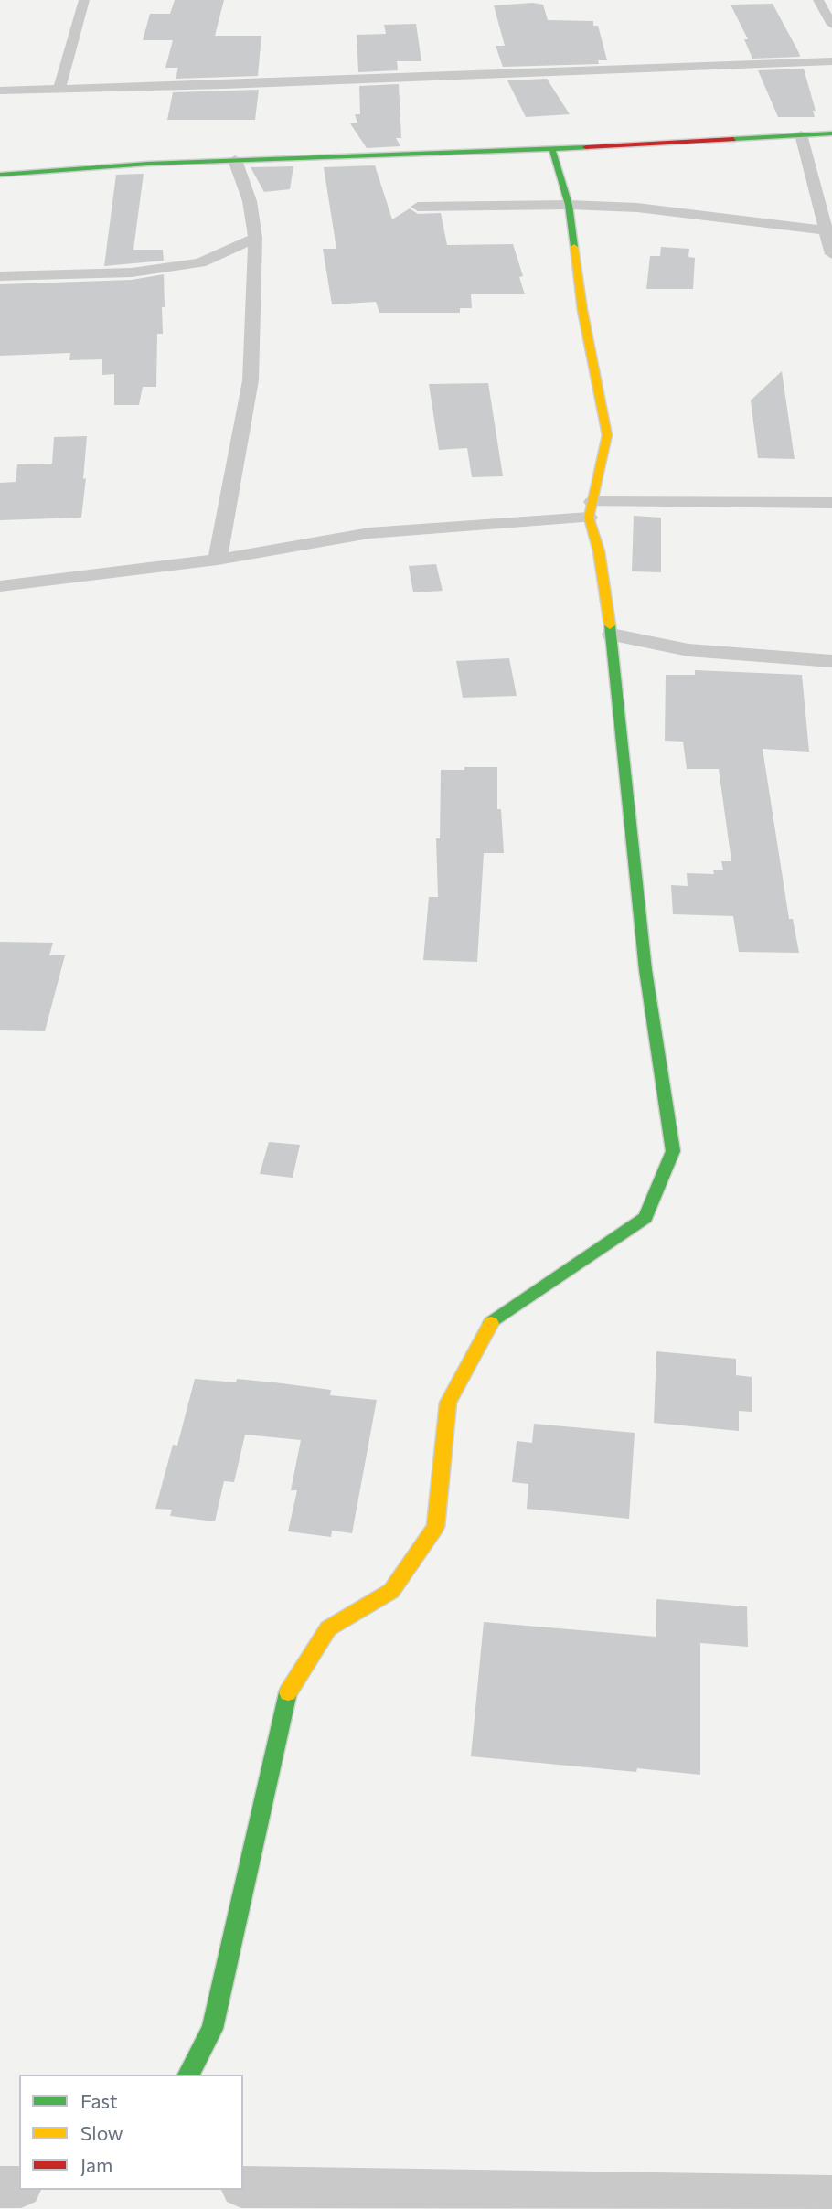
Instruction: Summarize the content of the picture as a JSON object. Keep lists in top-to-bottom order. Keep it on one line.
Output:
{"legend":["Fast","Slow","Jam"]}
